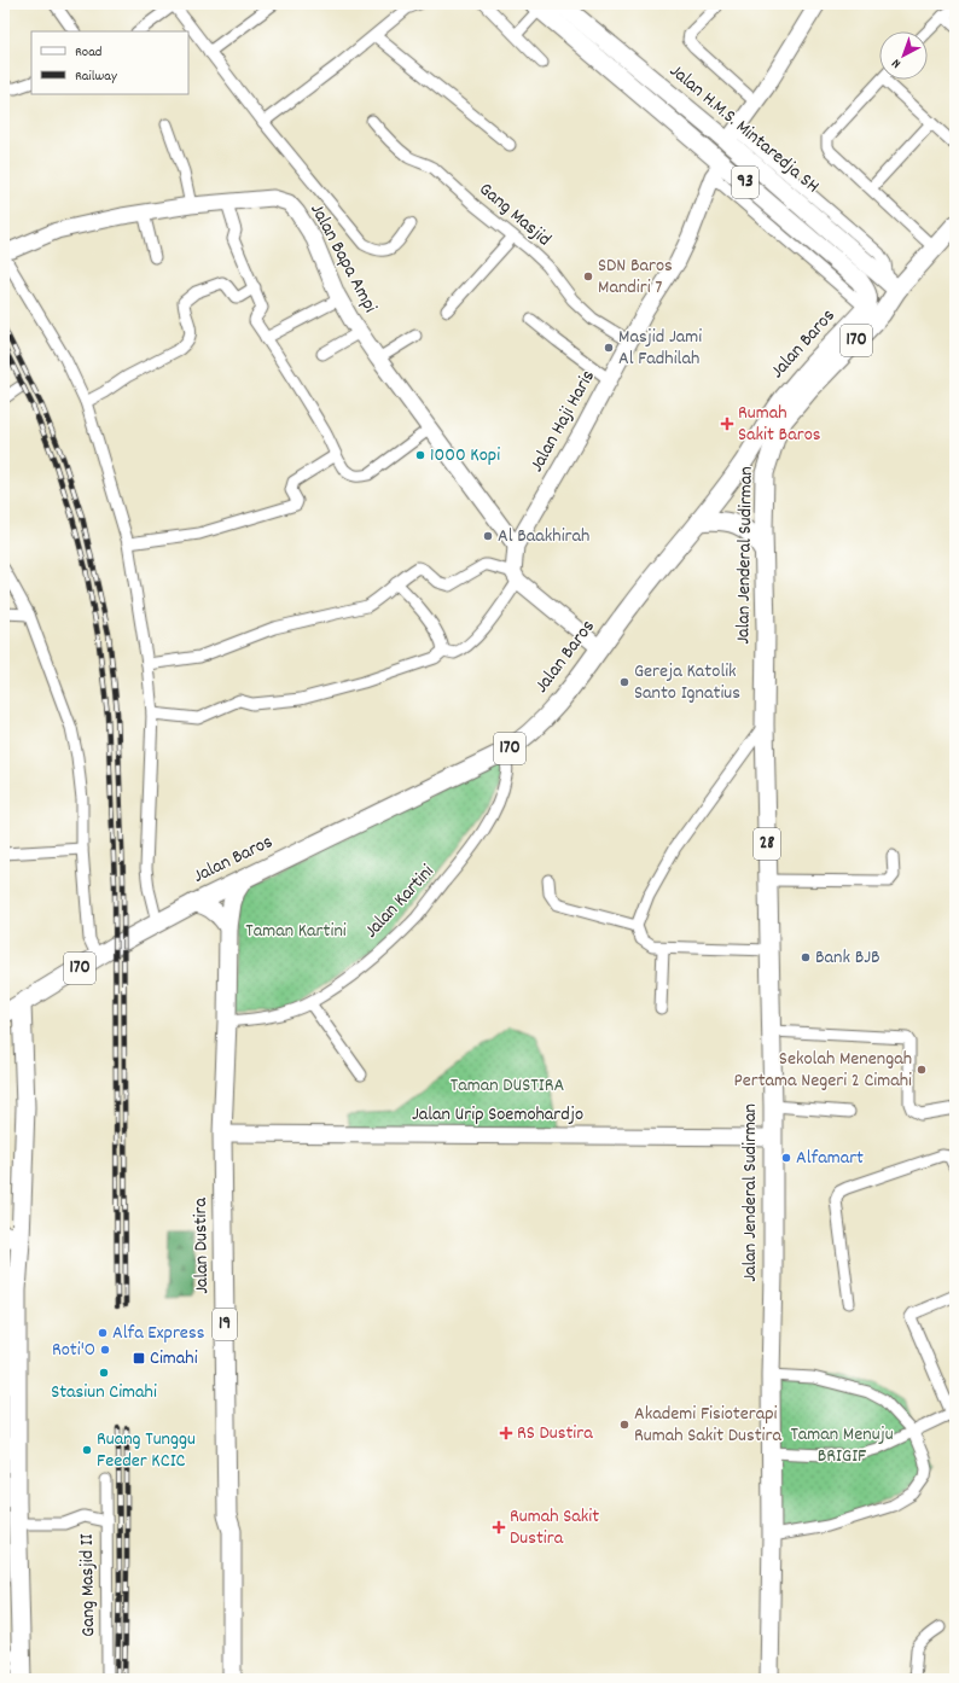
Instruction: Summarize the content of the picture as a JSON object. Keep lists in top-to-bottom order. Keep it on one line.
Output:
{"streets":{"main road":["Jalan H.M.S. Mintaredja SH","93","170","Jalan Baros","Jalan Jenderal Sudirman","28","Jalan Dustira","19"],"street":["Gang Masjid","Jalan Bapa Ampi","Jalan Haji Haris","Jalan Kartini","Jalan Urip Soemohardjo","Gang Masjid II"]},"crossings":[["Jalan H.M.S. Mintaredja SH","170"],["Jalan H.M.S. Mintaredja SH","Jalan Baros"],["Jalan H.M.S. Mintaredja SH","Jalan Haji Haris"],["Jalan H.M.S. Mintaredja SH","Jalan Jenderal Sudirman"],["Gang Masjid","Jalan Haji Haris"],["Jalan Bapa Ampi","Jalan Haji Haris"],["170","Jalan Baros"],["170","Jalan Jenderal Sudirman"],["Jalan Baros","Jalan Kartini"],["Jalan Baros","Jalan Dustira"],["Jalan Jenderal Sudirman","Jalan Urip Soemohardjo"],["Jalan Kartini","Jalan Dustira"],["Jalan Urip Soemohardjo","Jalan Dustira"]],"parks":["Taman Kartini","Taman DUSTIRA","Taman Menuju BRIGIF"],"places":{"other":["SDN Baros Mandiri 7","Masjid Jami Al Fadhilah","1000 Kopi","Al Baakhirah","Gereja Katolik Santo Ignatius","Bank BJB","Sekolah Menengah Pertama Negeri 2 Cimahi","Alfamart","Alfa Express","Roti'O","Stasiun Cimahi","Akademi Fisioterapi Rumah Sakit Dustira","Ruang Tunggu Feeder KCIC"],"health":["Rumah Sakit Baros","RS Dustira","Rumah Sakit Dustira"],"transit":["Cimahi"]},"legend":["Road","Railway"],"north":"bottom left"}
